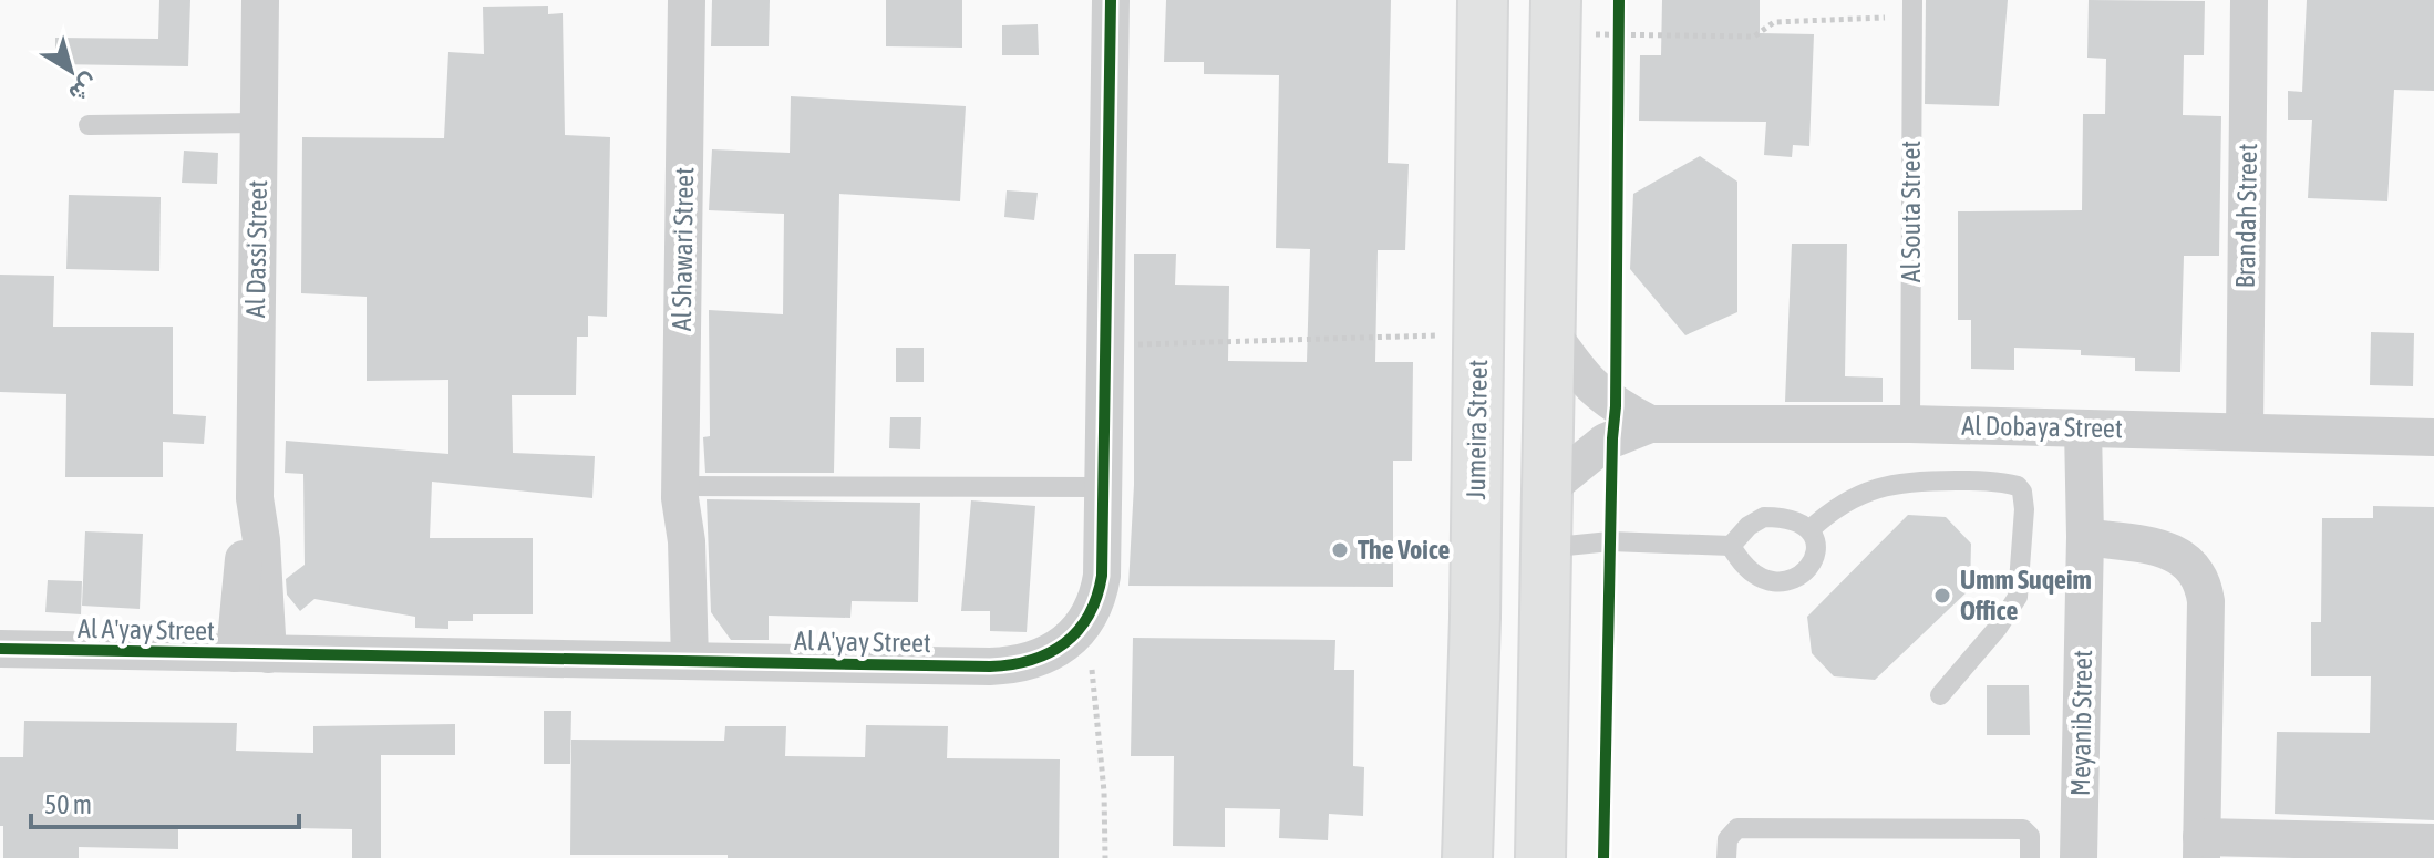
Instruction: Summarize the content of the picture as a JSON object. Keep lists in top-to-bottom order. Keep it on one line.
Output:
{"streets":{"main road":["Jumeira Street"],"street":["Brandah Street","Al Dassi Street","Al Shawari Street","Al Dobaya Street","Al A'yay Street","Meyanib Street"],"lane":["Al Souta Street"]},"crossings":[["Al Souta Street","Al Dobaya Street"],["Brandah Street","Al Dobaya Street"],["Al Dassi Street","Al A'yay Street"],["Al Shawari Street","Al A'yay Street"],["Al Dobaya Street","Meyanib Street"]],"places":["The Voice","Umm Suqeim Office"],"scale_bar":"50 m","north":"bottom right"}
